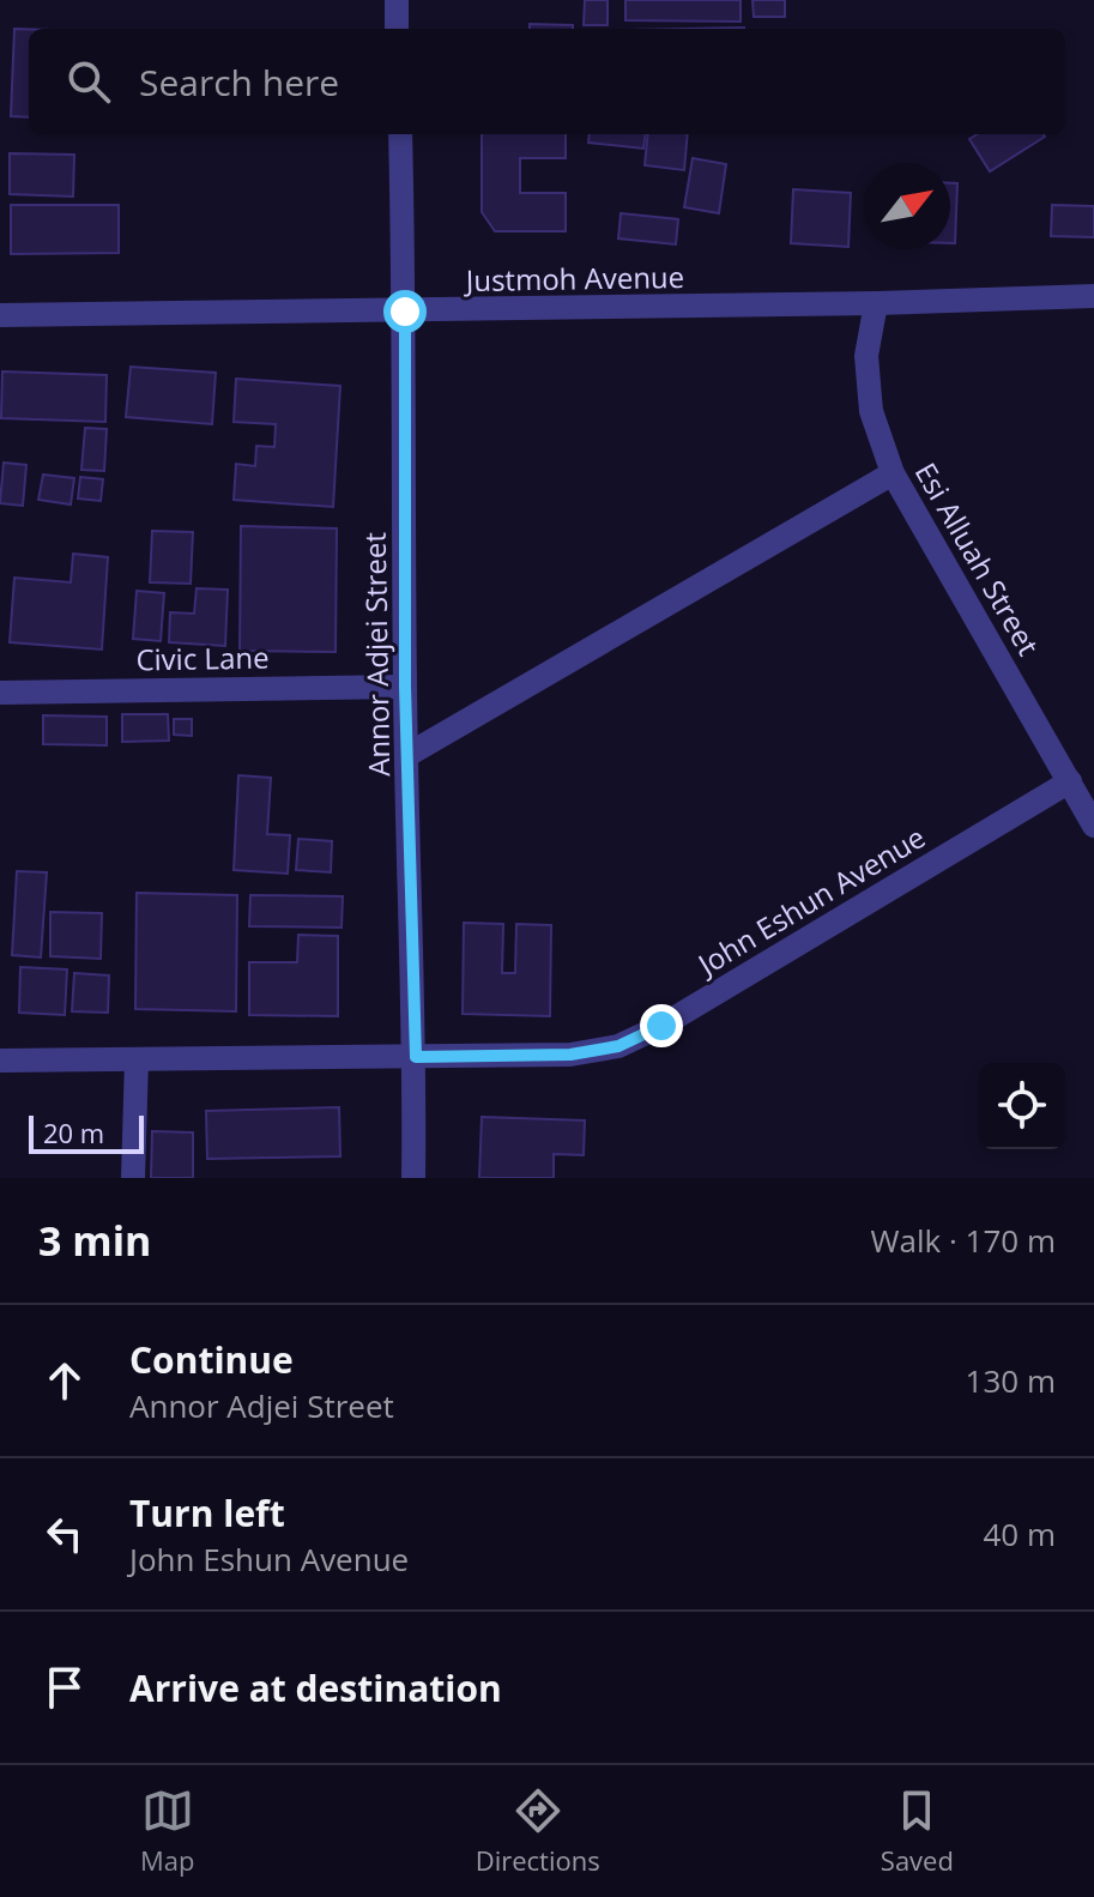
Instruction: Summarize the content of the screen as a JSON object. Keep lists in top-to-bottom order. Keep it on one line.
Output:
{"streets":{"street":["Justmoh Avenue","Esi Alluah Street","Annor Adjei Street","Civic Lane","John Eshun Avenue"]},"crossings":[["Justmoh Avenue","Esi Alluah Street"],["Justmoh Avenue","Annor Adjei Street"],["Esi Alluah Street","John Eshun Avenue"],["Annor Adjei Street","Civic Lane"],["Annor Adjei Street","John Eshun Avenue"]],"scale_bar":"20 m","north":"top right","page":{"search":"Search here","scale":"20 m","heading":["3 min","Walk · 170 m"],"list":[["Continue","Annor Adjei Street","130 m"],["Turn left","John Eshun Avenue","40 m"],"Arrive at destination"],"nav":["Map","Directions","Saved"]}}
